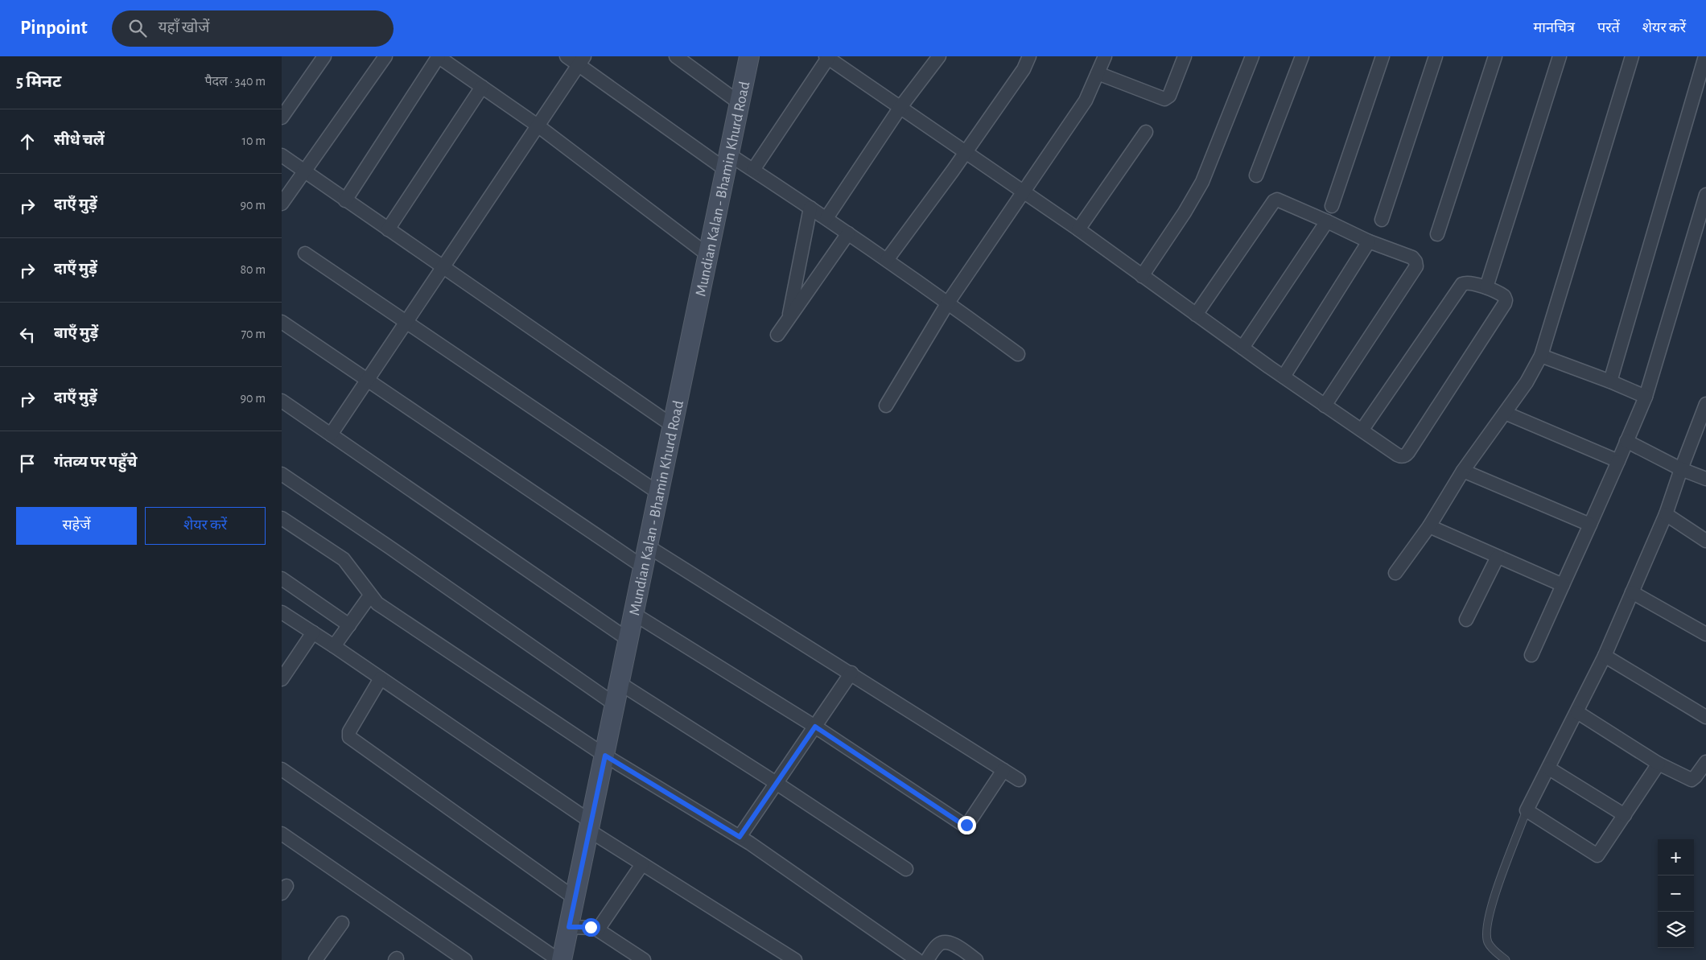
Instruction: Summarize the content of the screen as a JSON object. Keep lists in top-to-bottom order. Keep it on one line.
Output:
{"streets":{"street":["Mundian Kalan - Bhamin Khurd Road"]},"page":{"header":"Pinpoint","search":"यहाँ खोजें","nav":["मानचित्र","परतें","शेयर करें"],"heading":["5 मिनट","पैदल · 340 m"],"list":[["सीधे चलें","10 m"],["दाएँ मुड़ें","90 m"],["दाएँ मुड़ें","80 m"],["बाएँ मुड़ें","70 m"],["दाएँ मुड़ें","90 m"],"गंतव्य पर पहुँचे"],"buttons":["सहेजें","शेयर करें"],"map_buttons":["+","−"]}}
